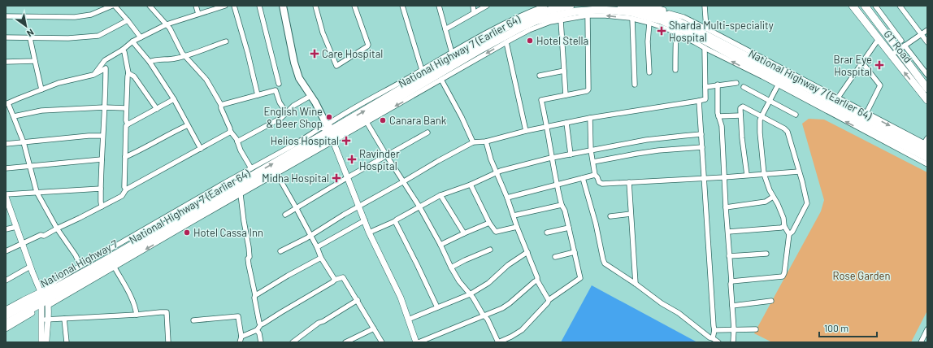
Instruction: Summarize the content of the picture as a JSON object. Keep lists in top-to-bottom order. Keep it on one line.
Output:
{"streets":{"main road":["GT Road","National Highway 7 (Earlier 64)","National Highway 7"]},"crossings":[["National Highway 7 (Earlier 64)","National Highway 7"]],"one_way":["National Highway 7"],"parks":["Rose Garden"],"places":{"health":["Sharda Multi-speciality Hospital","Care Hospital","Brar Eye Hospital","Helios Hospital","Ravinder Hospital","Midha Hospital"],"other":["Hotel Stella","English Wine & Beer Shop","Canara Bank","Hotel Cassa Inn"]},"scale_bar":"100 m","north":"bottom right"}
